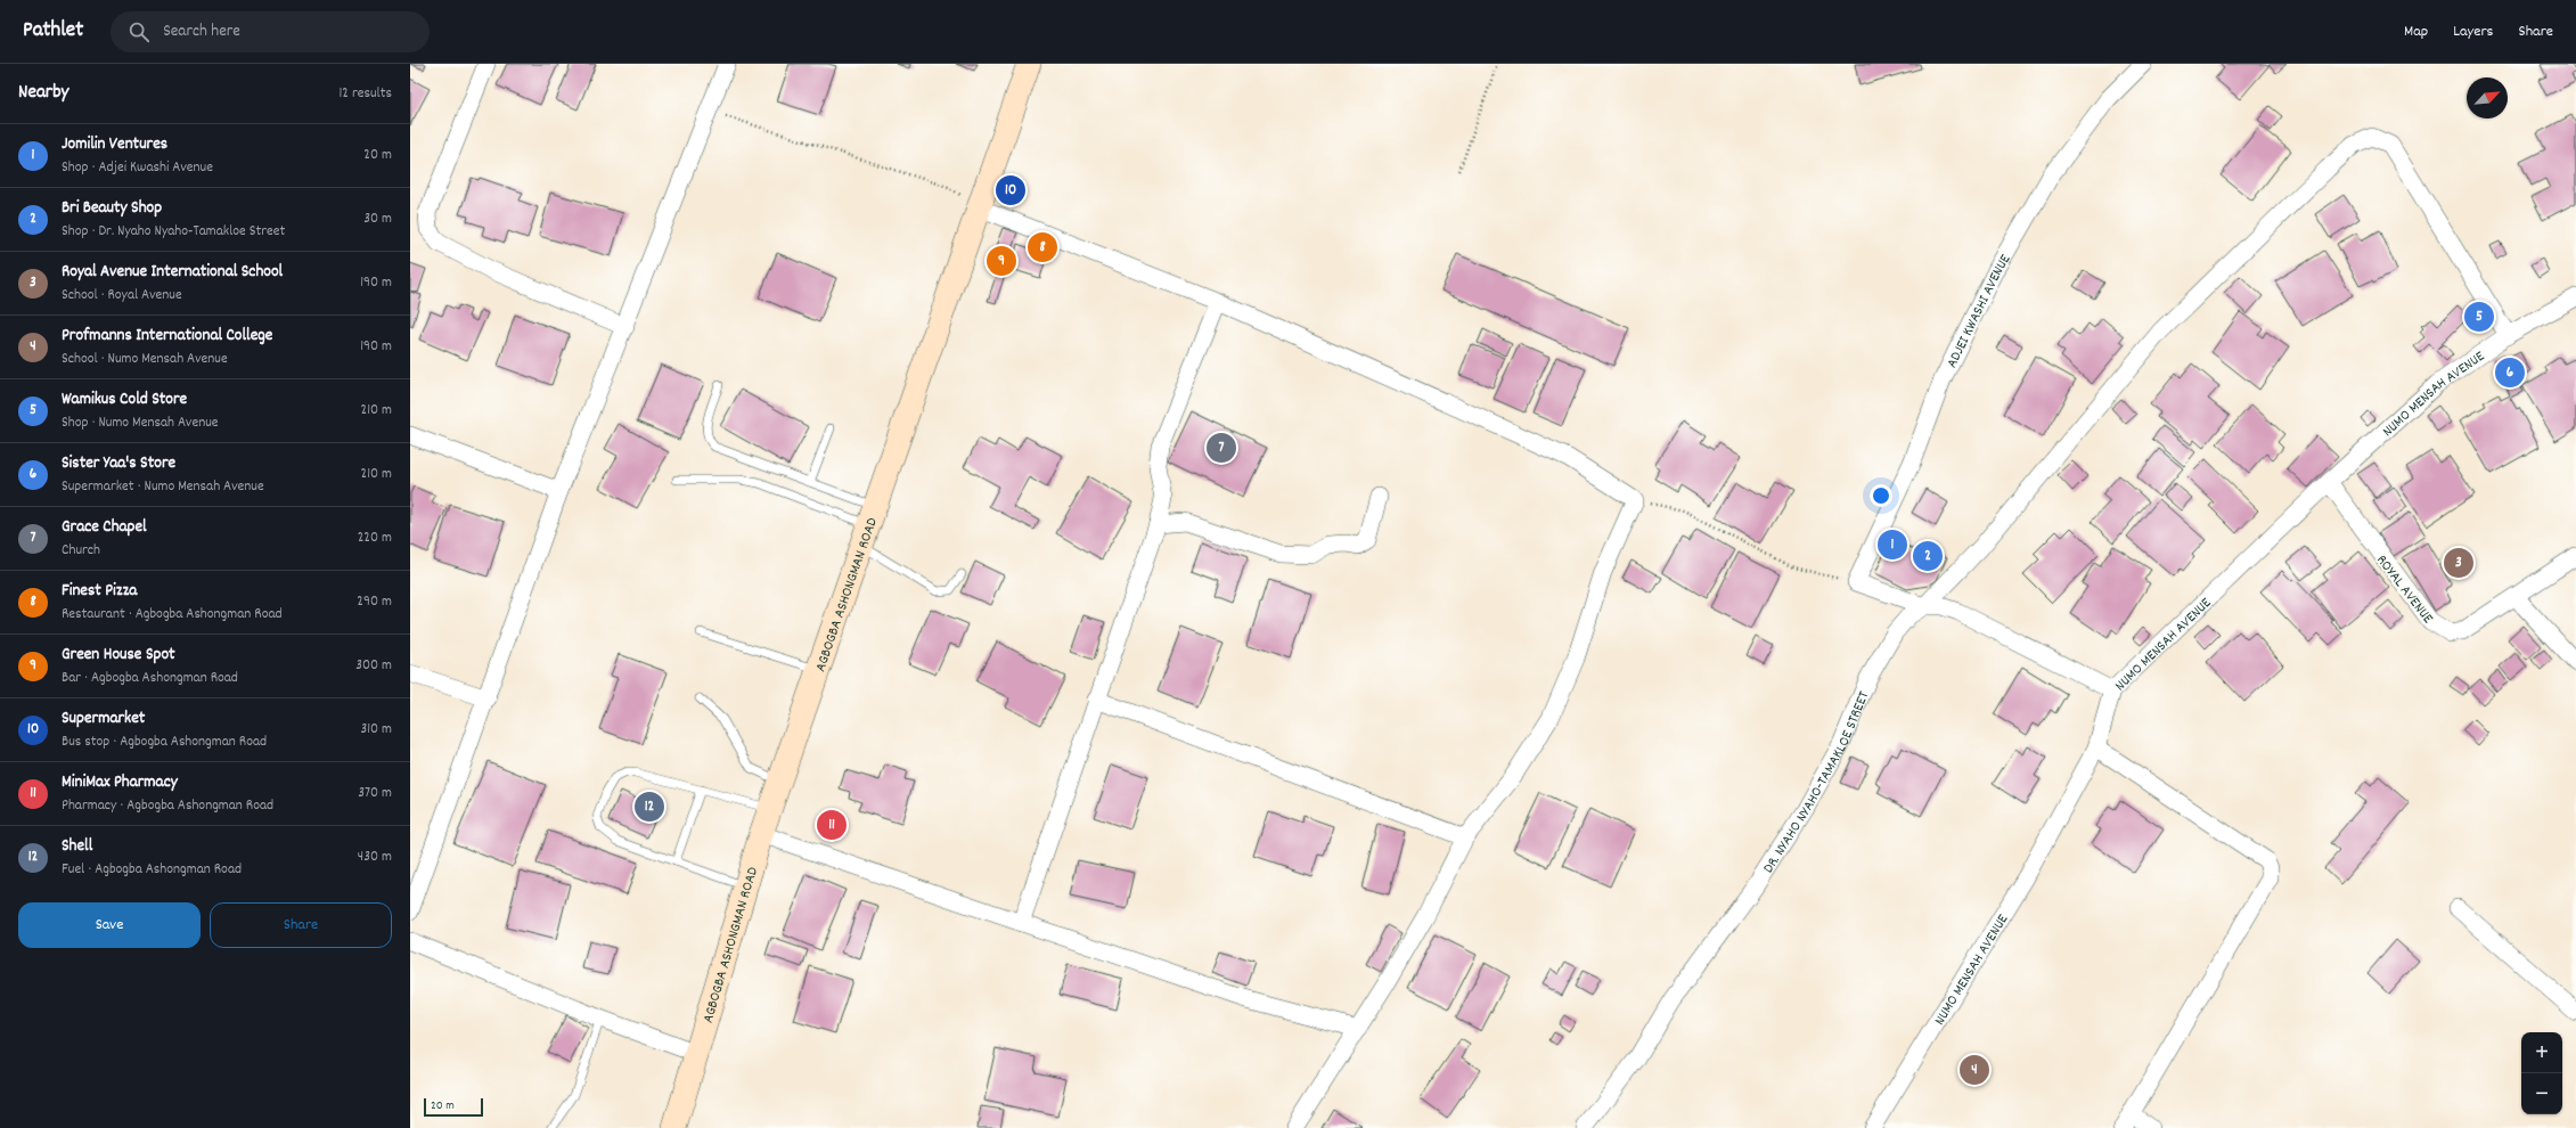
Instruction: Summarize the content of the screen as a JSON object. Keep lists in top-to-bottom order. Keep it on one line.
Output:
{"streets":{"street":["ADJEI KWASHI AVENUE","NUMO MENSAH AVENUE","ROYAL AVENUE","AGBOGBA ASHONGMAN ROAD","DR. NYAHO NYAHO-TAMAKLOE STREET"]},"crossings":[["NUMO MENSAH AVENUE","ROYAL AVENUE"],["NUMO MENSAH AVENUE","DR. NYAHO NYAHO-TAMAKLOE STREET"]],"scale_bar":"20 m","north":"top right","page":{"header":"Pathlet","search":"Search here","nav":["Map","Layers","Share"],"heading":["Nearby","12 results"],"list":[{"mark":"1","name":"Jomilin Ventures","note":"Shop · Adjei Kwashi Avenue","value":"20 m"},{"mark":"2","name":"Bri Beauty Shop","note":"Shop · Dr. Nyaho Nyaho-Tamakloe Street","value":"30 m"},{"mark":"3","name":"Royal Avenue International School","note":"School · Royal Avenue","value":"190 m"},{"mark":"4","name":"Profmanns International College","note":"School · Numo Mensah Avenue","value":"190 m"},{"mark":"5","name":"Wamikus Cold Store","note":"Shop · Numo Mensah Avenue","value":"210 m"},{"mark":"6","name":"Sister Yaa's Store","note":"Supermarket · Numo Mensah Avenue","value":"210 m"},{"mark":"7","name":"Grace Chapel","note":"Church","value":"220 m"},{"mark":"8","name":"Finest Pizza","note":"Restaurant · Agbogba Ashongman Road","value":"290 m"},{"mark":"9","name":"Green House Spot","note":"Bar · Agbogba Ashongman Road","value":"300 m"},{"mark":"10","name":"Supermarket","note":"Bus stop · Agbogba Ashongman Road","value":"310 m"},{"mark":"11","name":"MiniMax Pharmacy","note":"Pharmacy · Agbogba Ashongman Road","value":"370 m"},{"mark":"12","name":"Shell","note":"Fuel · Agbogba Ashongman Road","value":"430 m"}],"pins":["10","8","9","5","6","7","1","2","3","12","11","4"],"buttons":["Save","Share"],"map_buttons":["+","−"],"scale":"20 m"}}
